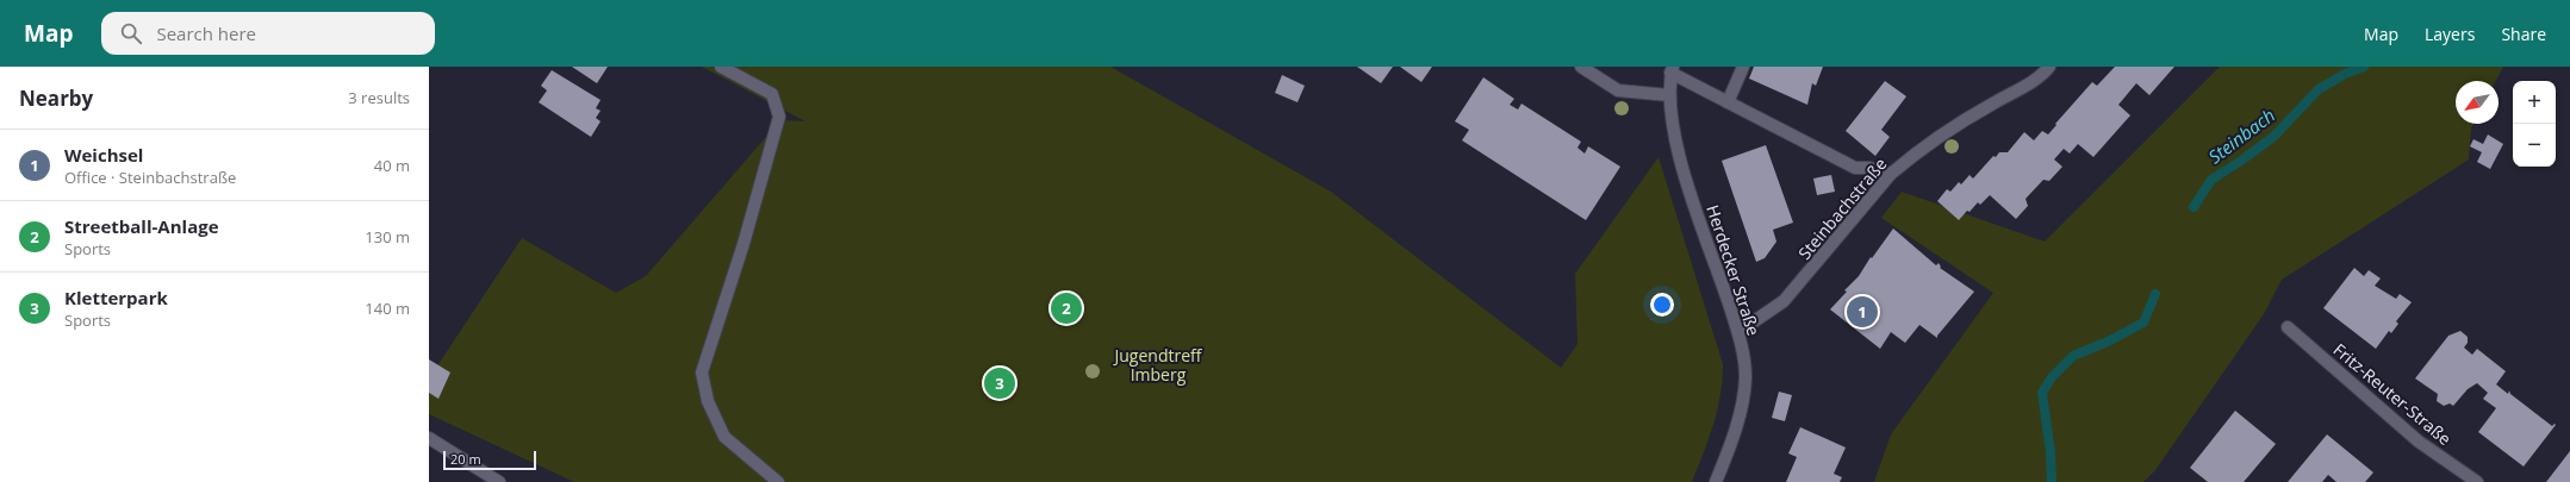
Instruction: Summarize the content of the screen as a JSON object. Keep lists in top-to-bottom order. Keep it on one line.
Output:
{"streets":{"street":["Steinbachstraße","Herdecker Straße","Fritz-Reuter-Straße"]},"crossings":[["Steinbachstraße","Herdecker Straße"]],"water":["Steinbach"],"parks":["Jugendtreff Imberg"],"scale_bar":"20 m","north":"bottom left","page":{"header":"Map","search":"Search here","nav":["Map","Layers","Share"],"heading":["Nearby","3 results"],"map_buttons":["+","−"],"list":[{"mark":"1","name":"Weichsel","note":"Office · Steinbachstraße","value":"40 m"},{"mark":"2","name":"Streetball-Anlage","note":"Sports","value":"130 m"},{"mark":"3","name":"Kletterpark","note":"Sports","value":"140 m"}],"pins":["2","1","3"],"scale":"20 m"}}
